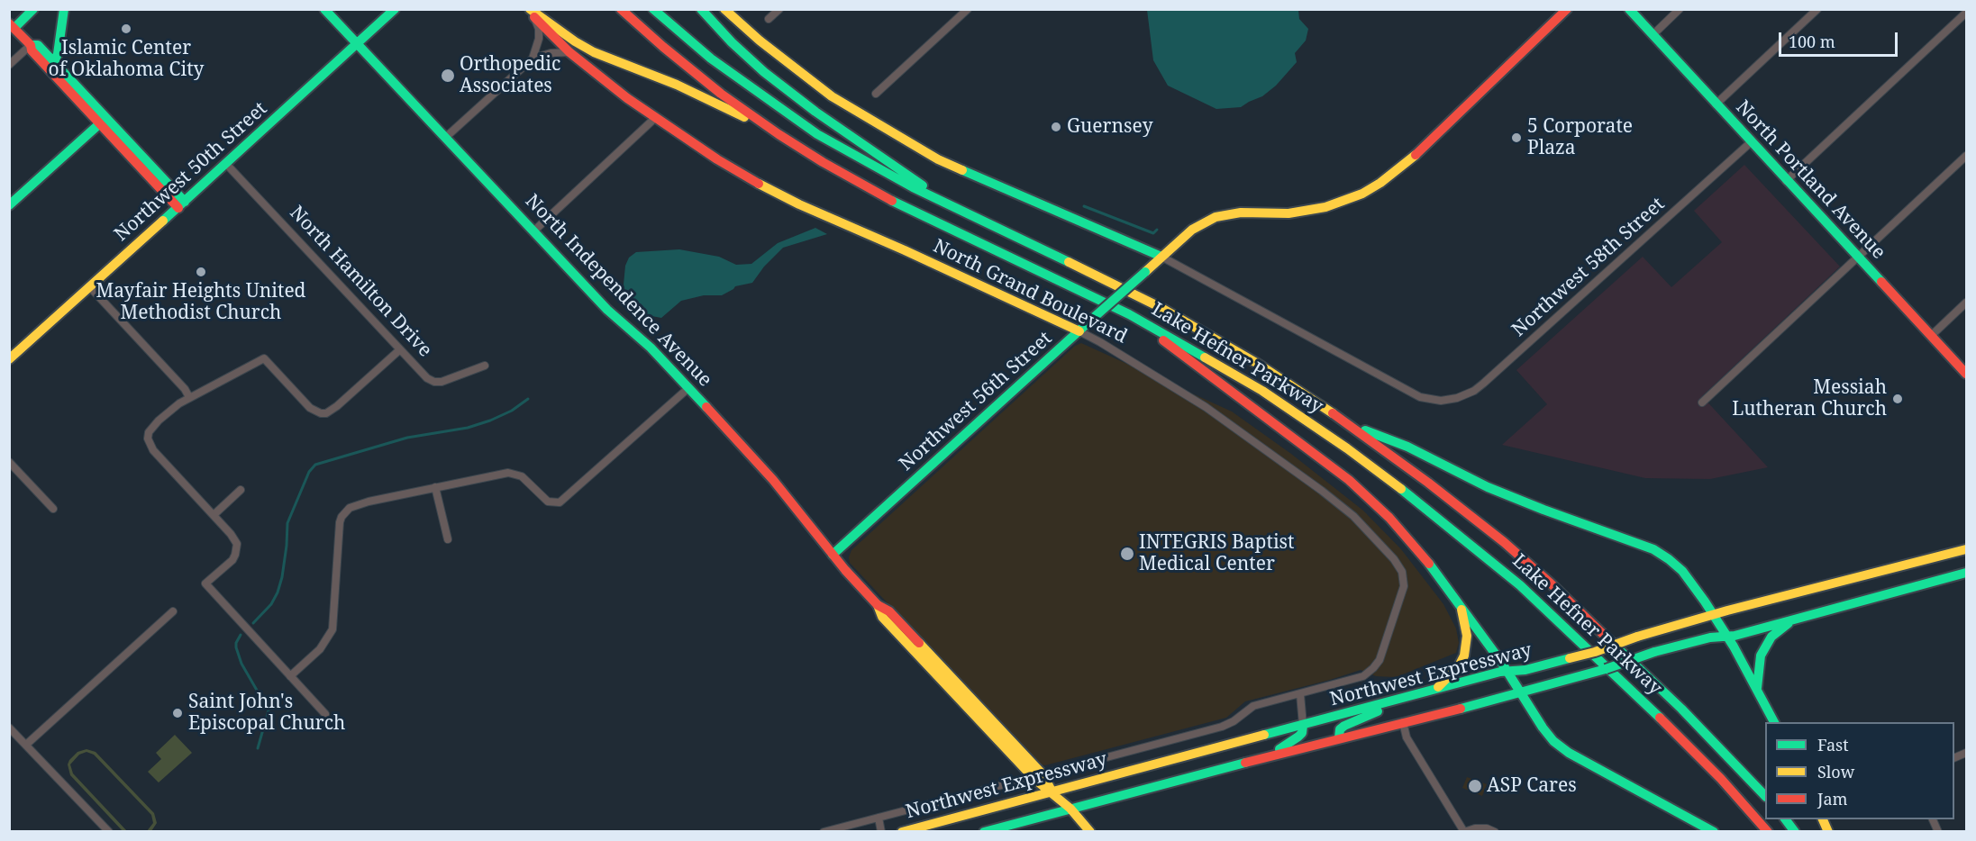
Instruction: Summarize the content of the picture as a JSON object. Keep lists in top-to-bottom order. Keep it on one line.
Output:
{"streets":{"main road":["Northwest 50th Street","North Portland Avenue","North Independence Avenue","North Grand Boulevard","Lake Hefner Parkway","Northwest 56th Street","Northwest Expressway"],"street":["Northwest 58th Street","North Hamilton Drive"]},"crossings":[["Northwest 50th Street","North Hamilton Drive"],["Northwest 50th Street","North Independence Avenue"],["North Portland Avenue","Northwest 58th Street"],["Northwest 58th Street","Northwest 56th Street"],["North Independence Avenue","Northwest 56th Street"],["North Independence Avenue","Northwest Expressway"],["North Grand Boulevard","Northwest 56th Street"],["North Grand Boulevard","Northwest Expressway"]],"places":["Islamic Center of Oklahoma City","Orthopedic Associates","Guernsey","5 Corporate Plaza","Mayfair Heights United Methodist Church","Messiah Lutheran Church","INTEGRIS Baptist Medical Center","Saint John's Episcopal Church","ASP Cares"],"legend":["Fast","Slow","Jam"],"scale_bar":"100 m"}
